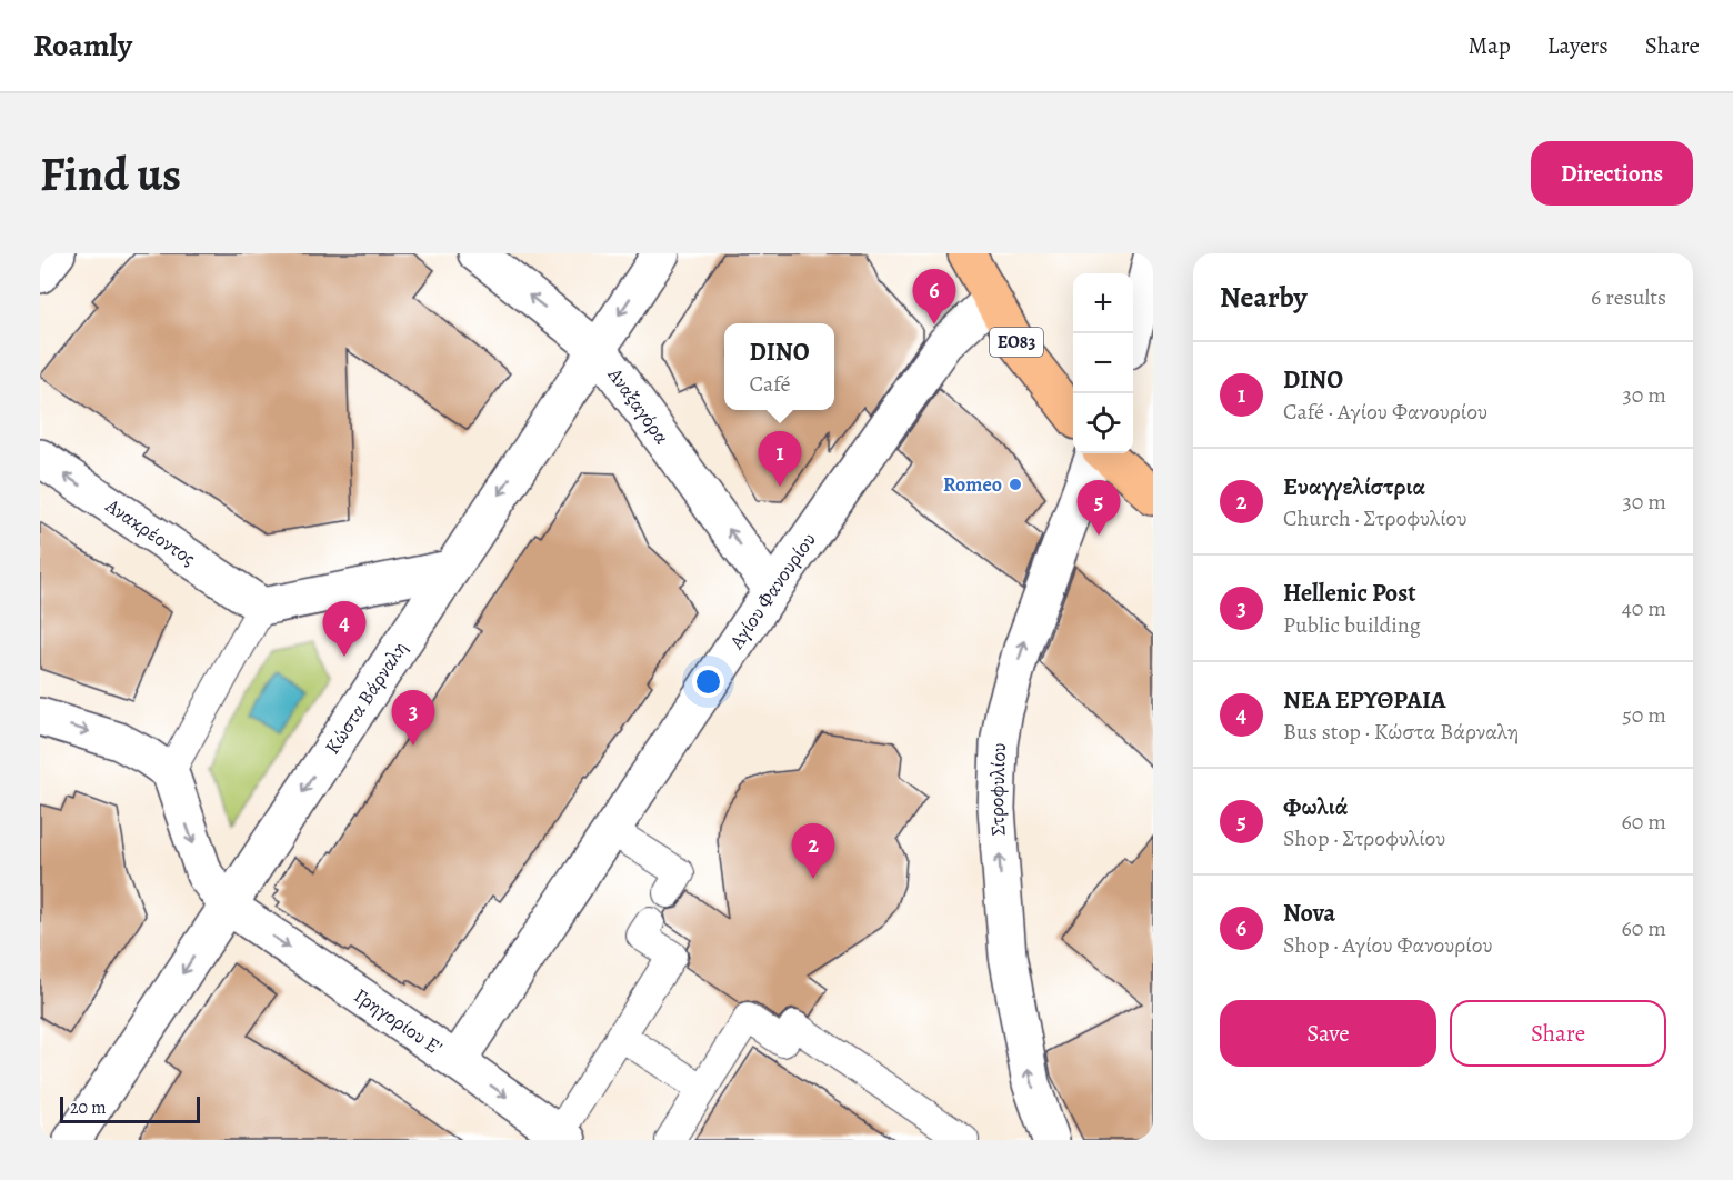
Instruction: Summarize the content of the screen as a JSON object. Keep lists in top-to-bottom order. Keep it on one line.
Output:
{"streets":{"main road":["ΕΟ83"],"street":["Αναξαγόρα","Ανακρέοντος","Αγίου Φανουρίου","Κώστα Βάρναλη","Στροφυλίου","Γρηγορίου Ε'"]},"crossings":[["ΕΟ83","Αγίου Φανουρίου"],["Αναξαγόρα","Αγίου Φανουρίου"],["Αναξαγόρα","Κώστα Βάρναλη"],["Αγίου Φανουρίου","Γρηγορίου Ε'"],["Κώστα Βάρναλη","Γρηγορίου Ε'"]],"one_way":["Αναξαγόρα","Κώστα Βάρναλη","Στροφυλίου","Γρηγορίου Ε'"],"places":["Romeo"],"scale_bar":"20 m","page":{"header":"Roamly","nav":["Map","Layers","Share"],"buttons":["Directions",["Save","Share"]],"title":"Find us","heading":["Nearby","6 results"],"pins":["6","1","5","4","3","2"],"map_buttons":["+","−"],"popup":["DINO","Café"],"list":[{"mark":"1","name":"DINO","note":"Café · Αγίου Φανουρίου","value":"30 m"},{"mark":"2","name":"Ευαγγελίστρια","note":"Church · Στροφυλίου","value":"30 m"},{"mark":"3","name":"Hellenic Post","note":"Public building","value":"40 m"},{"mark":"4","name":"ΝΕΑ ΕΡΥΘΡΑΙΑ","note":"Bus stop · Κώστα Βάρναλη","value":"50 m"},{"mark":"5","name":"Φωλιά","note":"Shop · Στροφυλίου","value":"60 m"},{"mark":"6","name":"Nova","note":"Shop · Αγίου Φανουρίου","value":"60 m"}],"scale":"20 m"}}
